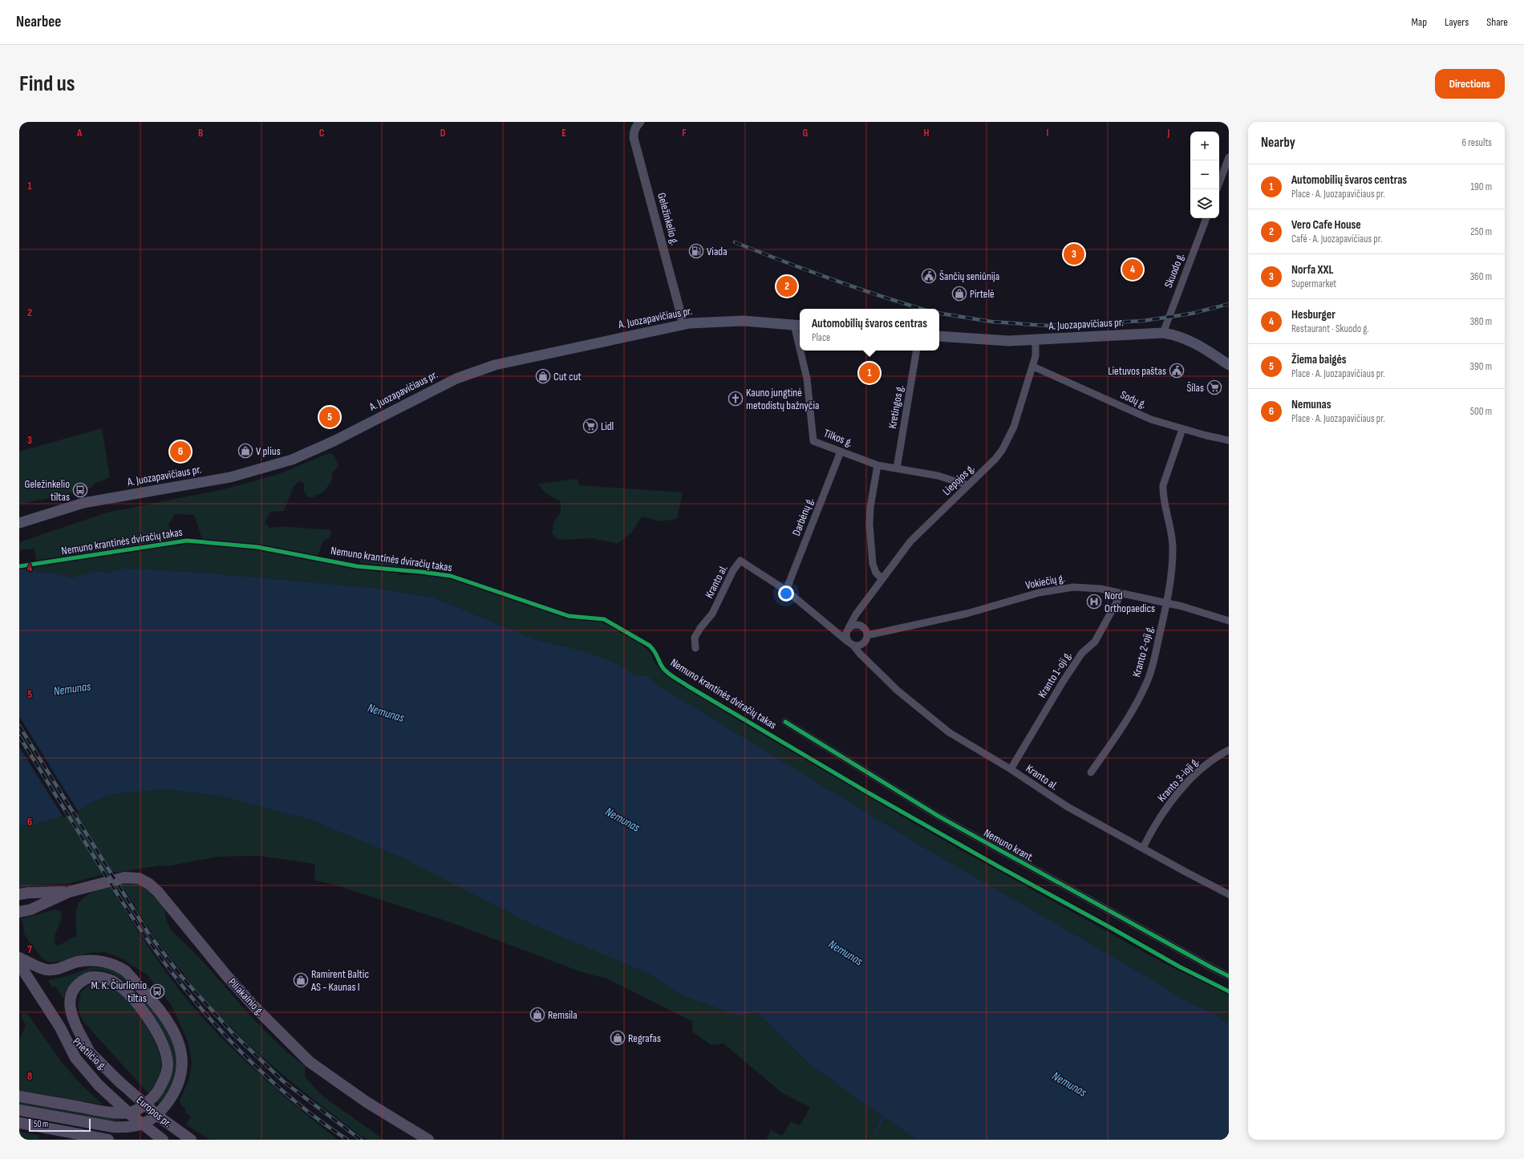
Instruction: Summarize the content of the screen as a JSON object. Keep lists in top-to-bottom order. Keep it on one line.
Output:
{"streets":{"main road":["A. Juozapavičiaus pr.","Piliakalnio g.","Prietilčio g.","Europos pr."],"street":["Geležinkelio g.","Skuodo g.","Sodų g.","Kretingos g.","Tilkos g.","Liepojos g.","Darbėnų g.","Kranto al.","Vokiečių g.","Kranto 2-oji g.","Kranto 1-oji g.","Kranto 3-ioji g.","Nemuno krant."],"cycle path":["Nemuno krantinės dviračių takas"]},"crossings":[["Geležinkelio g.","A. Juozapavičiaus pr."],["Skuodo g.","A. Juozapavičiaus pr."],["A. Juozapavičiaus pr.","Tilkos g."],["A. Juozapavičiaus pr.","Liepojos g."],["Sodų g.","Liepojos g."],["Sodų g.","Kranto 2-oji g."],["Kretingos g.","Tilkos g."],["Tilkos g.","Liepojos g."],["Tilkos g.","Darbėnų g."],["Liepojos g.","Kranto al."],["Darbėnų g.","Kranto al."],["Kranto al.","Kranto 1-oji g."],["Kranto al.","Kranto 3-ioji g."],["Vokiečių g.","Kranto 2-oji g."],["Vokiečių g.","Kranto 1-oji g."],["Prietilčio g.","Europos pr."]],"water":["Nemunas"],"places":{"fuel station":["Viada"],"public building":["Šančių seniūnija","Lietuvos paštas"],"shop":["Pirtelė","Cut cut","V plius","Ramirent Baltic AS - Kaunas I","Remsila","Regrafas"],"supermarket":["Šilas","Lidl"],"church":["Kauno jungtinė metodistų bažnyčia"],"bus stop":["Geležinkelio tiltas","M. K. Čiurlionio tiltas"],"hospital":["Nord Orthopaedics"]},"scale_bar":"50 m","page":{"header":"Nearbee","nav":["Map","Layers","Share"],"buttons":"Directions","title":"Find us","heading":["Nearby","6 results"],"map_buttons":["+","−"],"list":[{"mark":"1","name":"Automobilių švaros centras","note":"Place · A. Juozapavičiaus pr.","value":"190 m"},{"mark":"2","name":"Vero Cafe House","note":"Café · A. Juozapavičiaus pr.","value":"250 m"},{"mark":"3","name":"Norfa XXL","note":"Supermarket","value":"360 m"},{"mark":"4","name":"Hesburger","note":"Restaurant · Skuodo g.","value":"380 m"},{"mark":"5","name":"Žiema baigės","note":"Place · A. Juozapavičiaus pr.","value":"390 m"},{"mark":"6","name":"Nemunas","note":"Place · A. Juozapavičiaus pr.","value":"500 m"}],"pins":["3","4","2","1","5","6"],"popup":["Automobilių švaros centras","Place"],"scale":"50 m"},"grid":{"columns":["A","B","C","D","E","F","G","H","I","J"],"rows":["1","2","3","4","5","6","7","8"]}}
